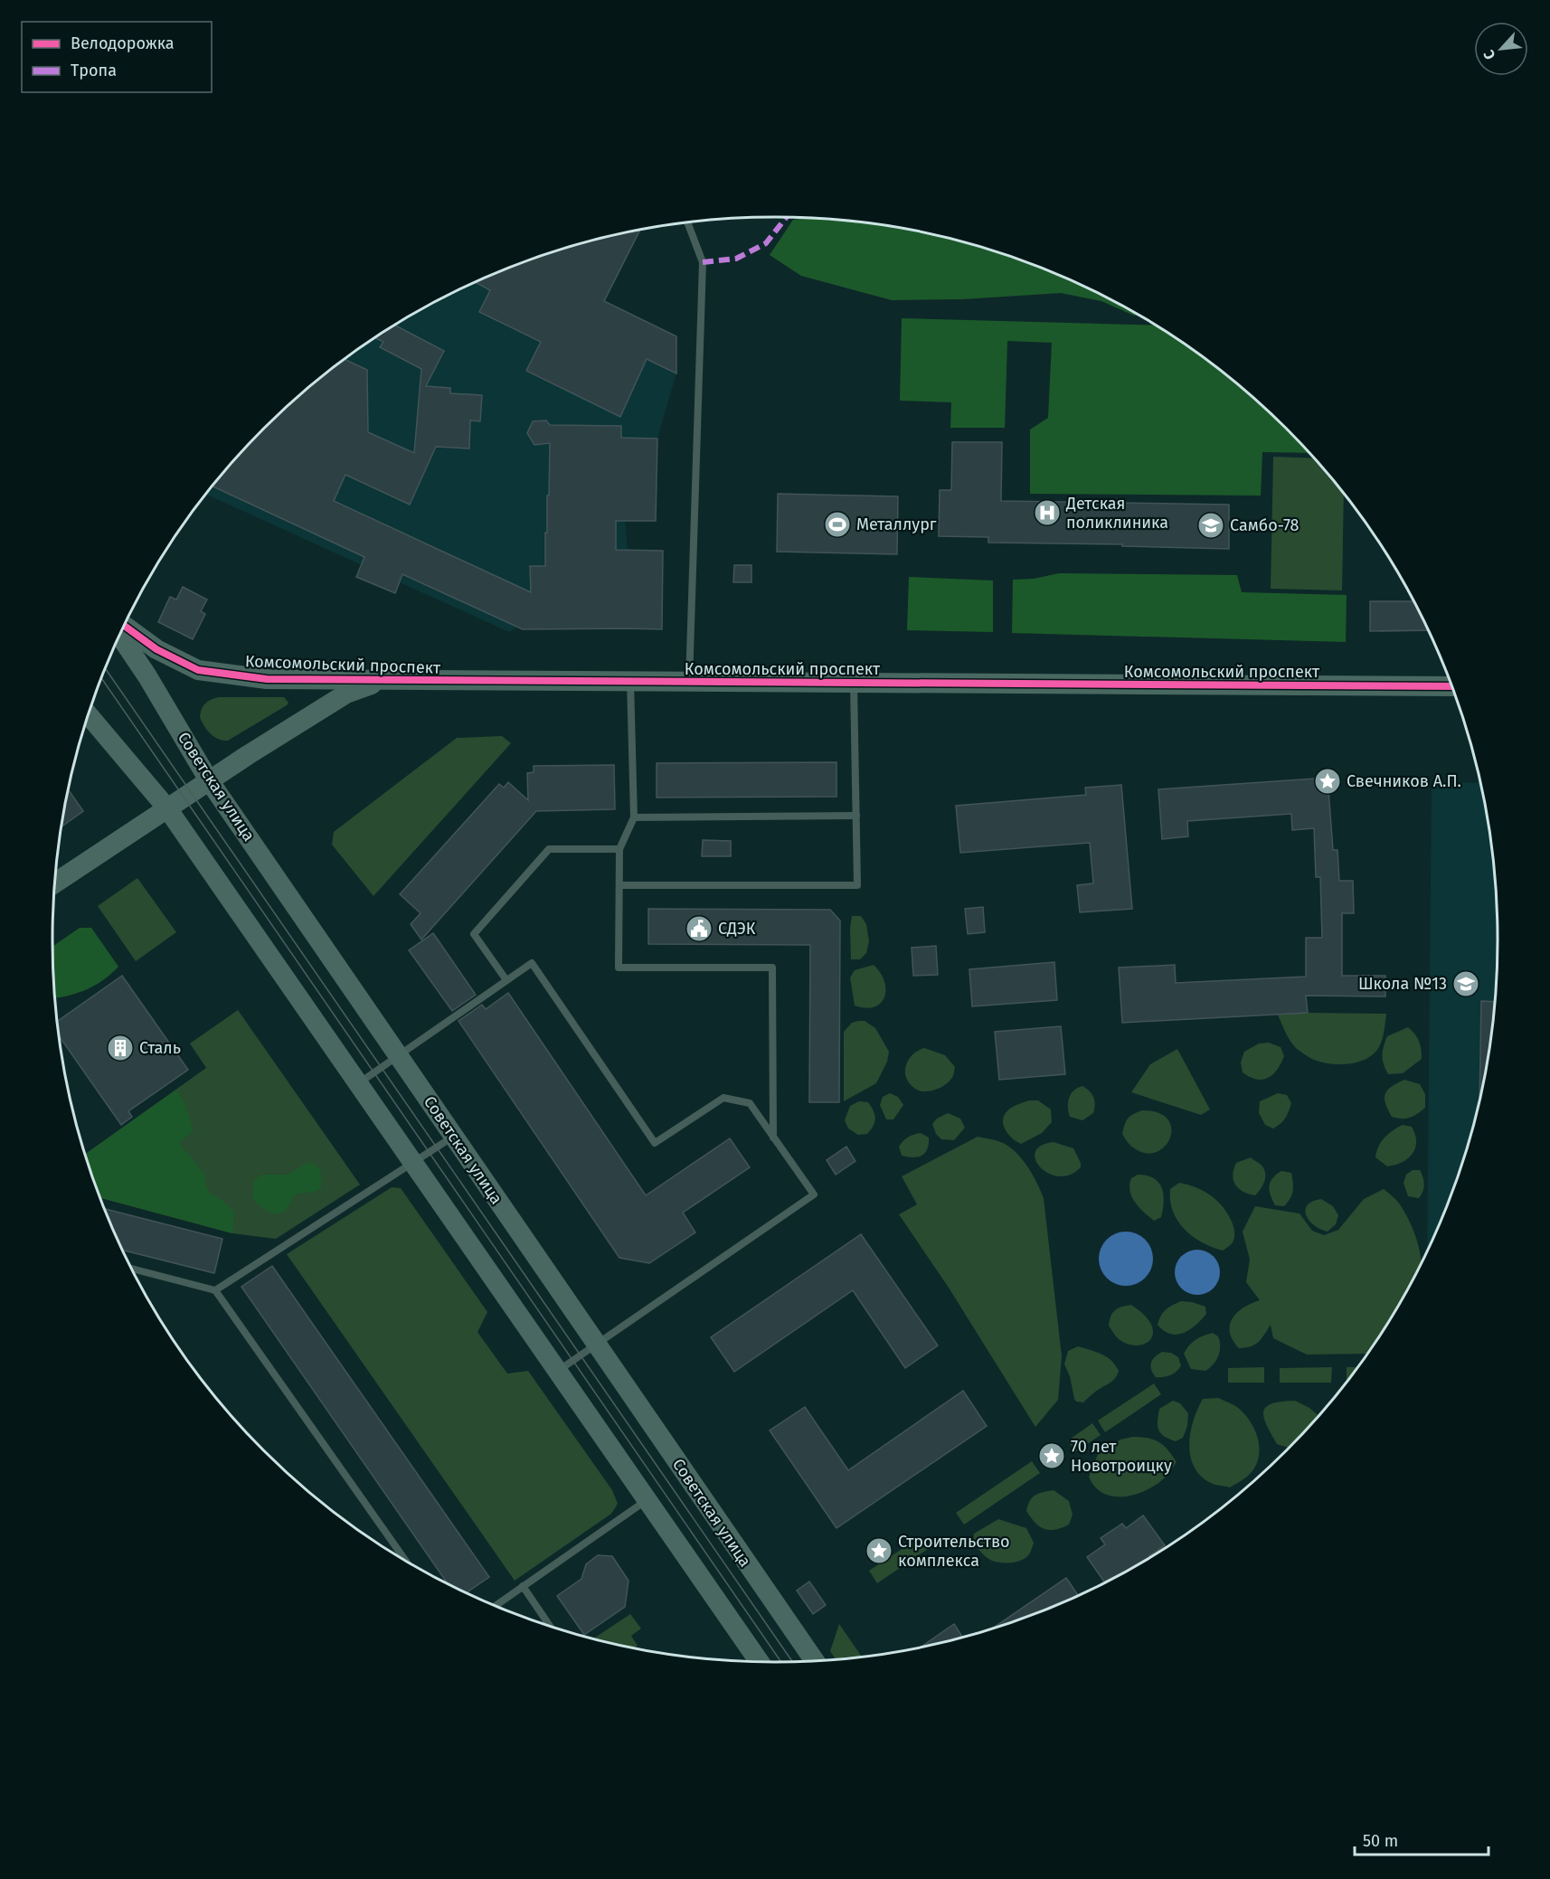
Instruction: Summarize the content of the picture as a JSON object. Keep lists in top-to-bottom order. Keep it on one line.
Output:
{"streets":{"main road":["Комсомольский проспект","Советская улица"]},"crossings":[["Комсомольский проспект","Советская улица"]],"places":{"hospital":["Детская поликлиника"],"sports":["Металлург"],"school or university":["Самбо-78","Школа №13"],"place":["Свечников А.П.","70 лет Новотроицку","Строительство комплекса"],"public building":["СДЭК"],"building":["Сталь"]},"legend":["Велодорожка","Тропа"],"scale_bar":"50 m","north":"bottom left"}
